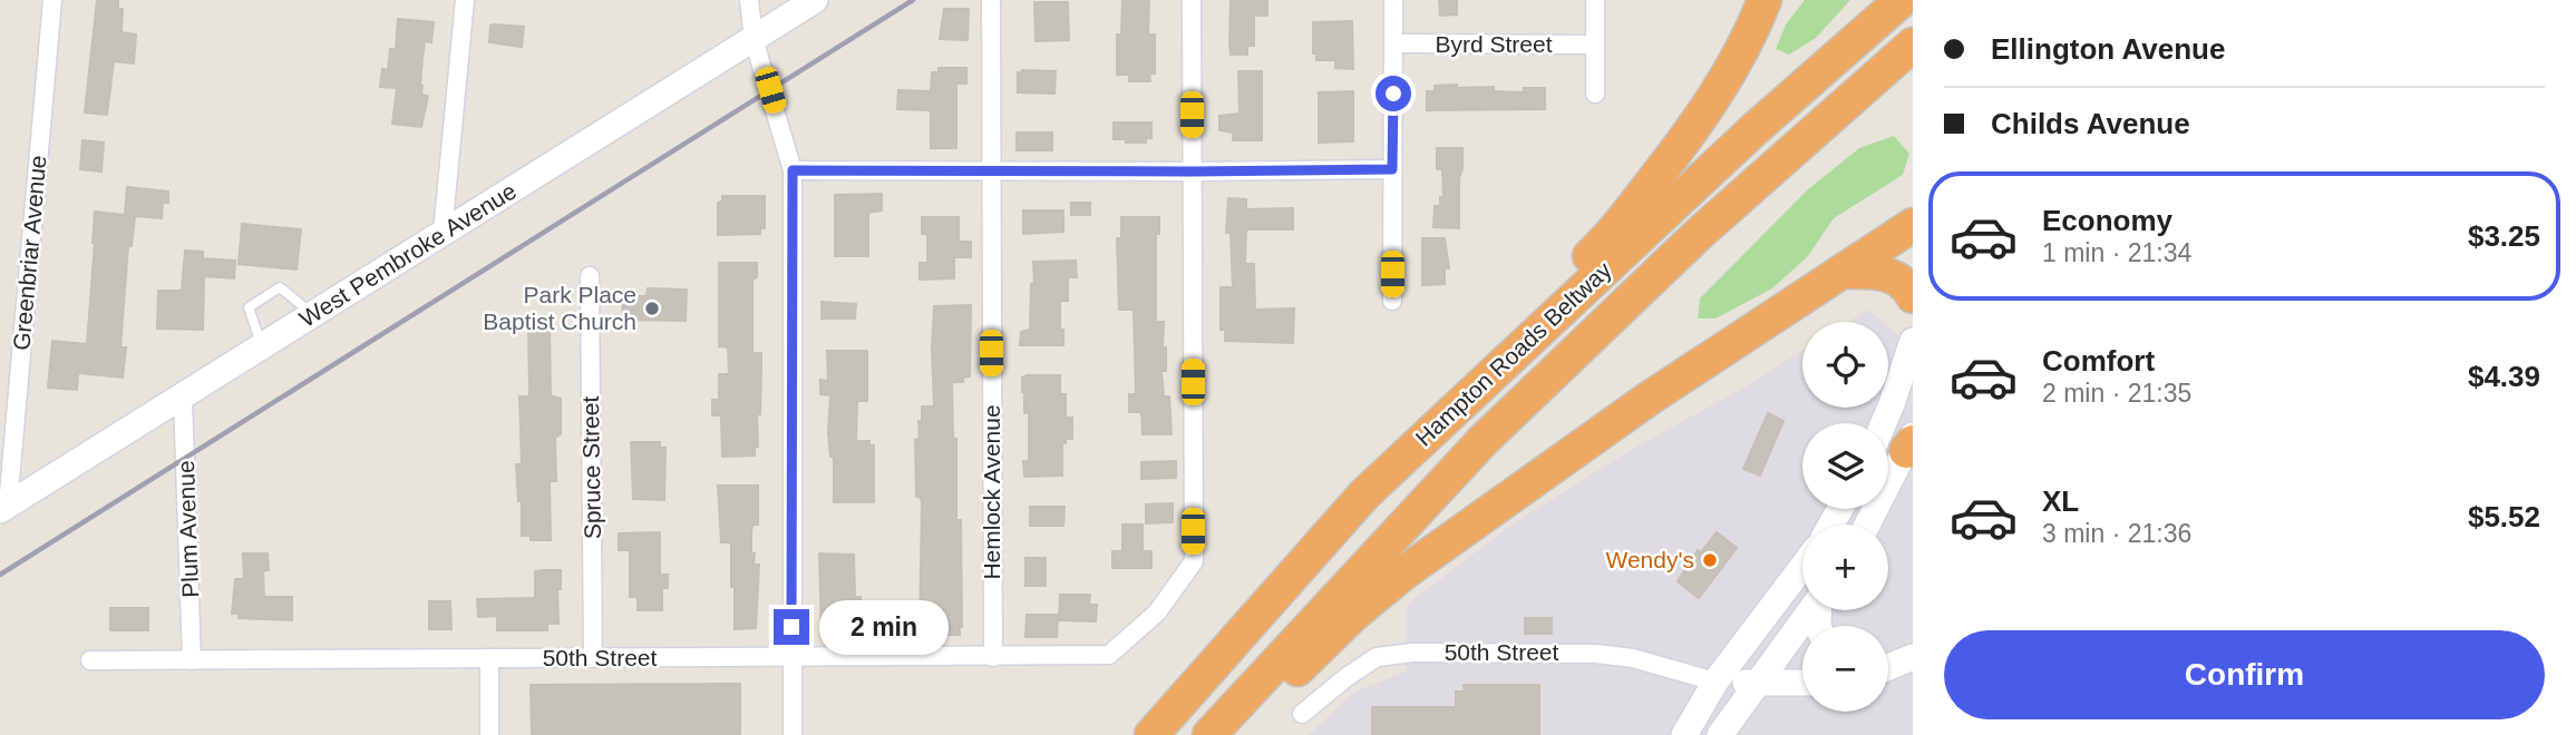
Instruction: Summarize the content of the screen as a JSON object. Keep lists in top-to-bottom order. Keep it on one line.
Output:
{"streets":{"highway":["Hampton Roads Beltway"],"main road":["West Pembroke Avenue"],"street":["Byrd Street","Greenbriar Avenue","Spruce Street","Hemlock Avenue","Plum Avenue","50th Street"]},"crossings":[["Greenbriar Avenue","West Pembroke Avenue"],["West Pembroke Avenue","Plum Avenue"],["Spruce Street","50th Street"],["Hemlock Avenue","50th Street"],["Plum Avenue","50th Street"]],"places":["Park Place Baptist Church","Wendy's"],"page":{"banner":["Ellington Avenue","Childs Avenue"],"list":[{"name":"Economy","note":"1 min · 21:34","value":"$3.25"},{"name":"Comfort","note":"2 min · 21:35","value":"$4.39"},{"name":"XL","note":"3 min · 21:36","value":"$5.52"}],"map_buttons":["+","−"],"bubble":"2 min","buttons":"Confirm"}}
